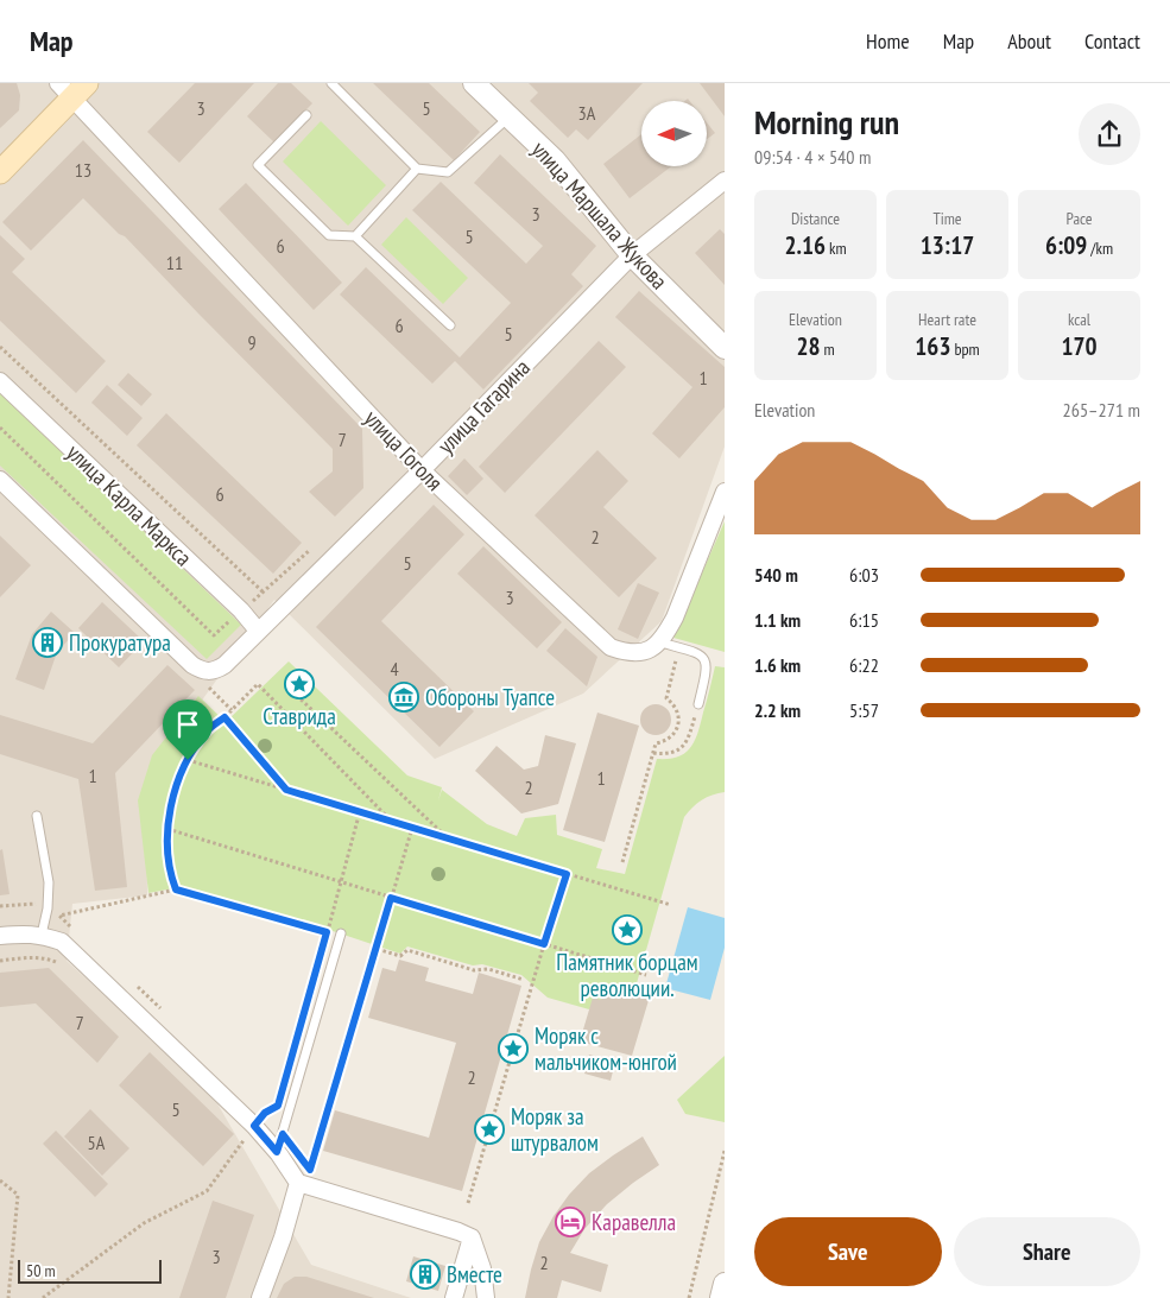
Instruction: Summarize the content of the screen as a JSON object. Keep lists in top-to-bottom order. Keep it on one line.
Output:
{"streets":{"street":["улица Маршала Жукова","улица Гагарина","улица Гоголя","улица Карла Маркса"]},"crossings":[["улица Маршала Жукова","улица Гагарина"],["улица Гагарина","улица Гоголя"],["улица Гагарина","улица Карла Маркса"]],"places":{"building":["Прокуратура","Вместе"],"place":["Ставрида","Памятник борцам революции.","Моряк с мальчиком-юнгой","Моряк за штурвалом"],"museum":["Обороны Туапсе"],"hotel":["Каравелла"]},"house_numbers":["3","5","3А","13","3","5","6","11","6","5","9","1","7","6","2","5","3","4","1","1","2","7","2","5","5А","3","2"],"scale_bar":"50 m","north":"left","page":{"header":"Map","nav":["Home","Map","About","Contact"],"heading":["Morning run","09:54 · 4 × 540 m"],"stats":[["Distance","2.16 km"],["Time","13:17"],["Pace","6:09 /km"],["Elevation","28 m"],["Heart rate","163 bpm"],["kcal","170"]],"chart":["Elevation","265–271 m"],"list":[{"name":"540 m","note":"6:03"},{"name":"1.1 km","note":"6:15"},{"name":"1.6 km","note":"6:22"},{"name":"2.2 km","note":"5:57"}],"buttons":["Save","Share"],"scale":"50 m"}}
